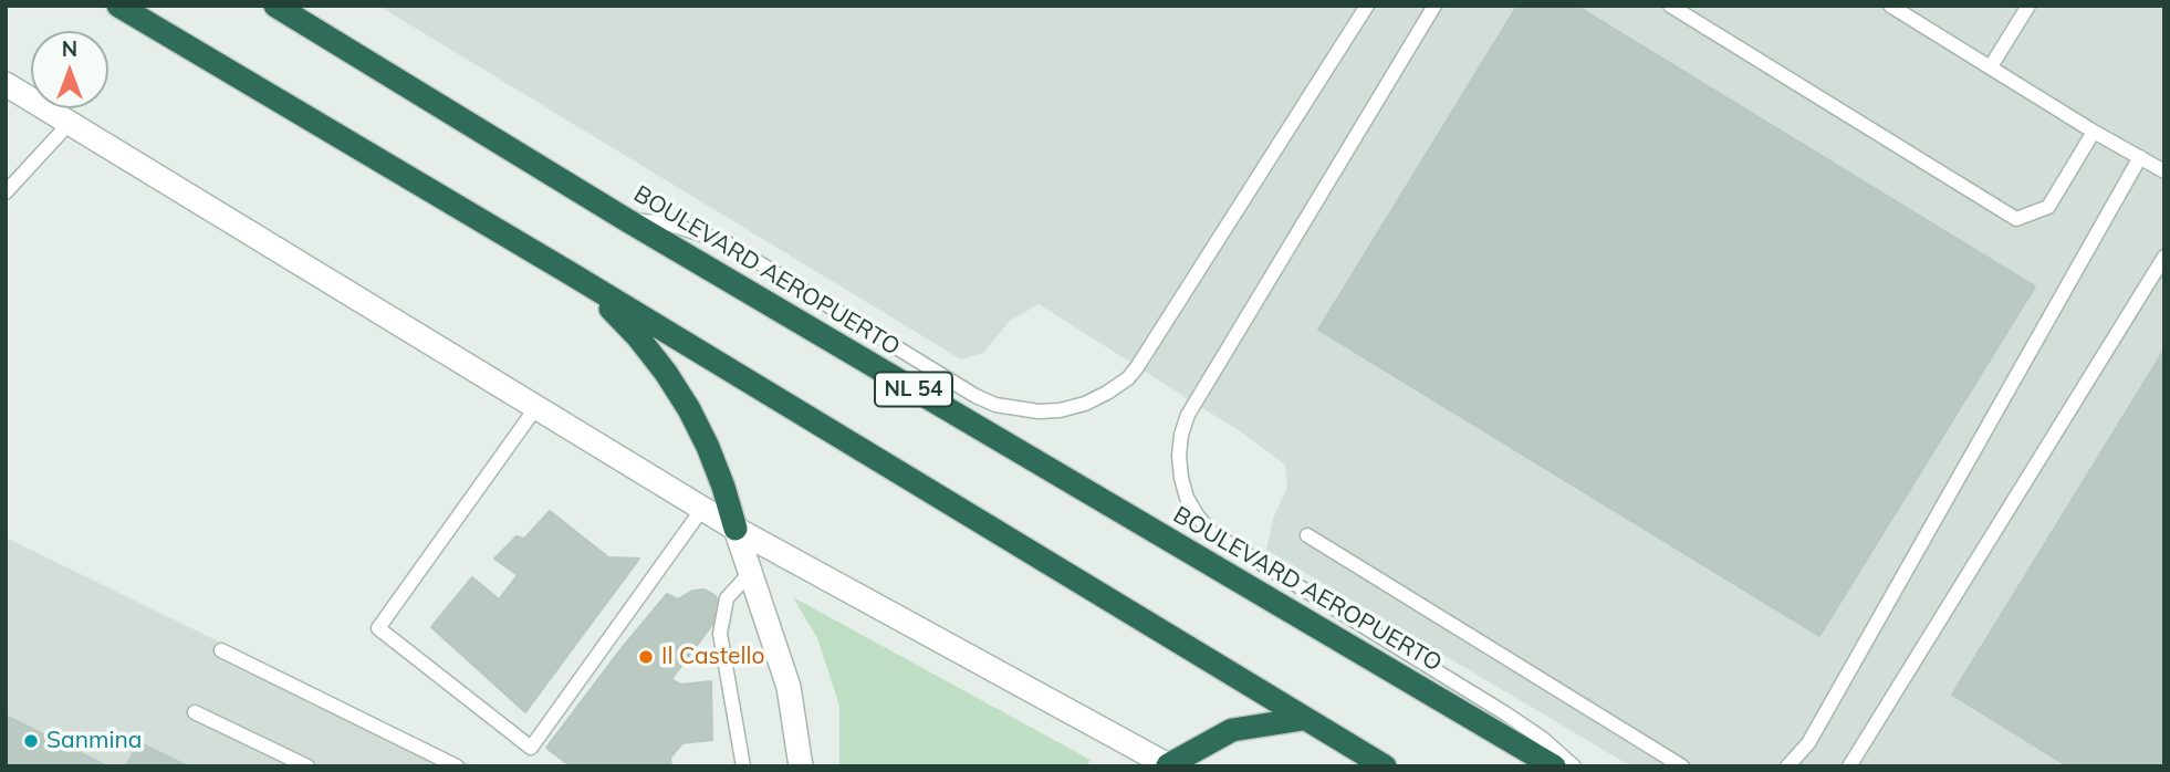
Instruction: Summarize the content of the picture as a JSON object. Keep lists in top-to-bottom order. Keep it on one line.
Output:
{"streets":{"highway":["BOULEVARD AEROPUERTO","NL 54"]},"places":["Il Castello","Sanmina"],"north":"top"}
